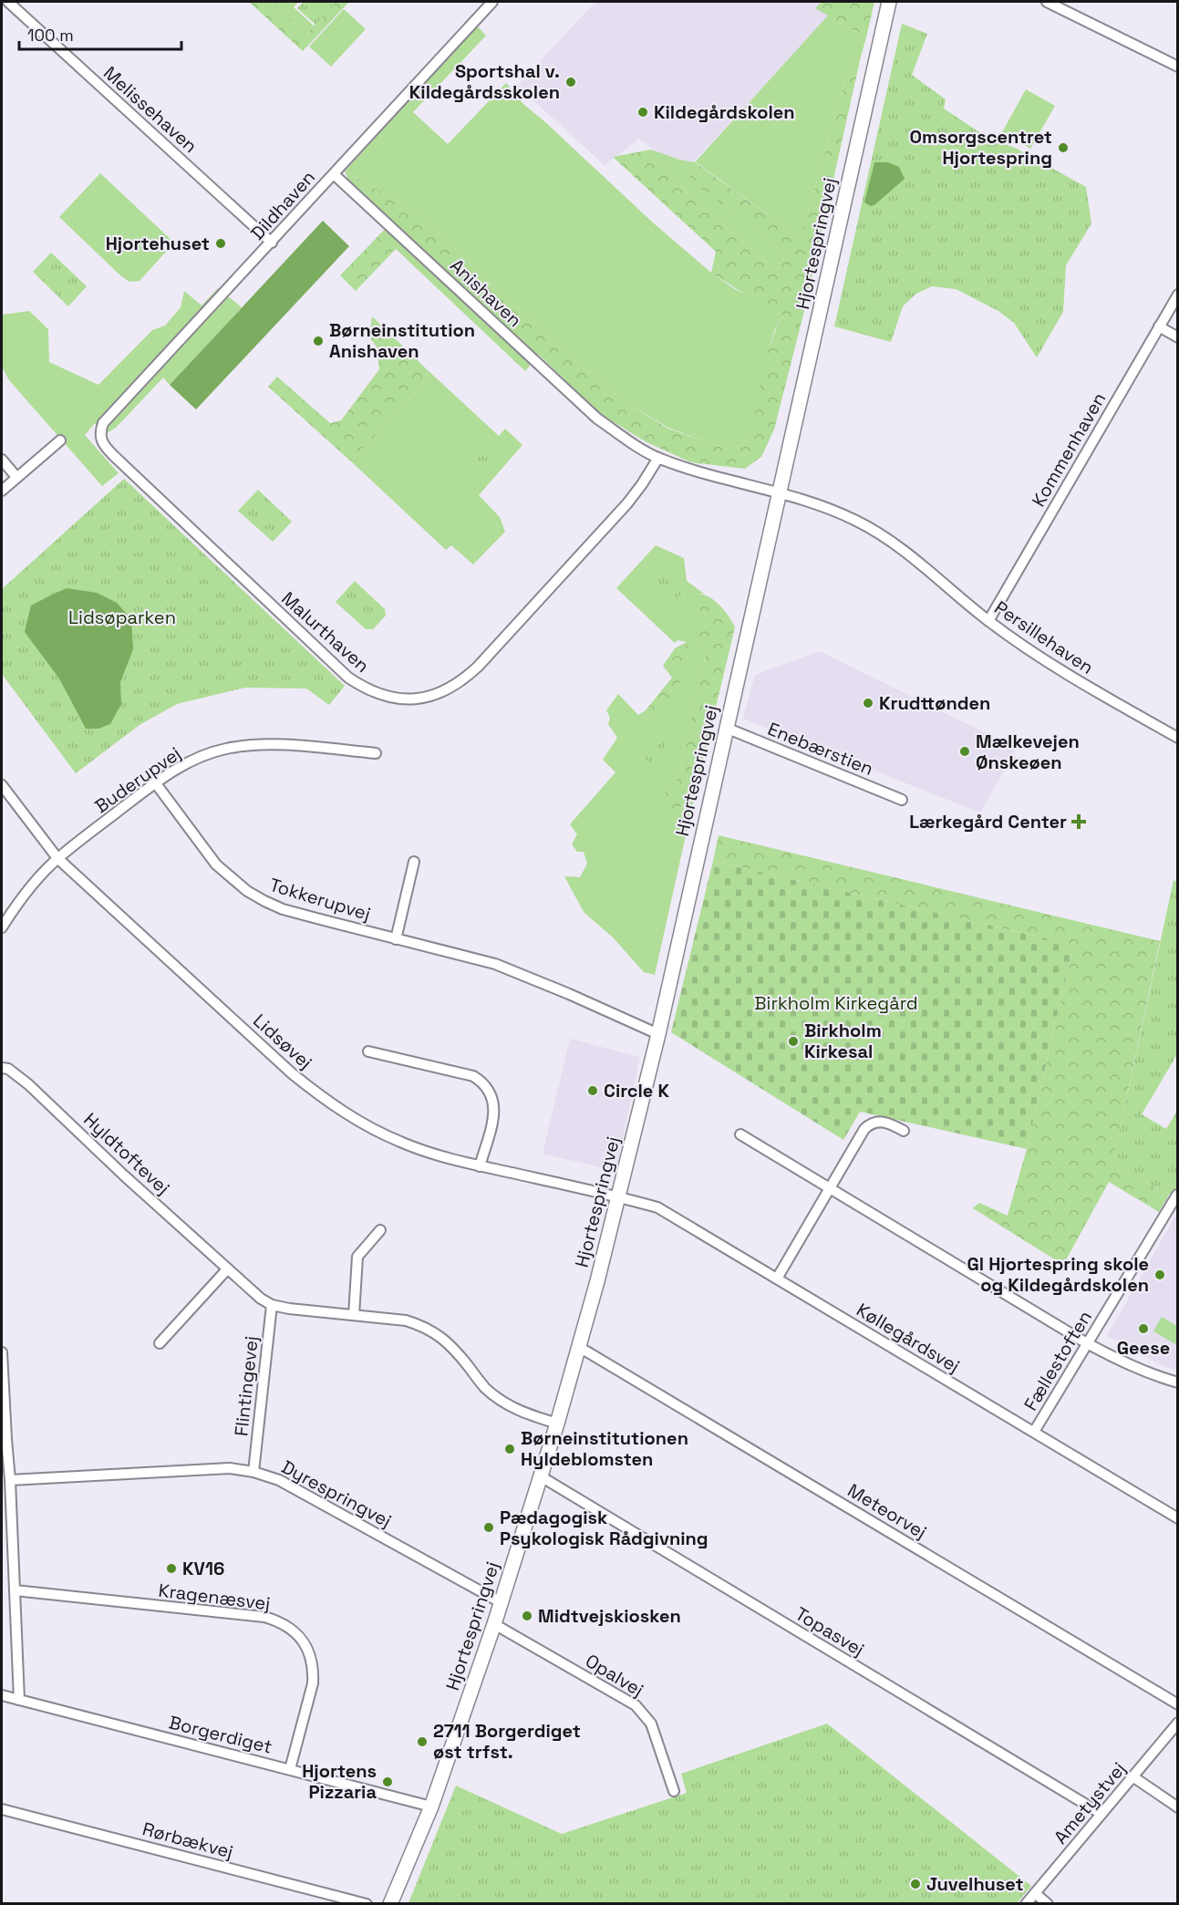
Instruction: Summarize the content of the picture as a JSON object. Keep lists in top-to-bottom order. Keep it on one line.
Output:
{"streets":{"street":["Melissehaven","Dildhaven","Hjortespringvej","Anishaven","Kommenhaven","Malurthaven","Persillehaven","Enebærstien","Buderupvej","Tokkerupvej","Lidsøvej","Hyldtoftevej","Køllegårdsvej","Fællestoften","Flintingevej","Dyrespringvej","Meteorvej","Kragenæsvej","Topasvej","Opalvej","Borgerdiget","Ametystvej","Rørbækvej"]},"crossings":[["Melissehaven","Dildhaven"],["Dildhaven","Anishaven"],["Dildhaven","Malurthaven"],["Hjortespringvej","Persillehaven"],["Hjortespringvej","Enebærstien"],["Hjortespringvej","Tokkerupvej"],["Hjortespringvej","Lidsøvej"],["Hjortespringvej","Hyldtoftevej"],["Hjortespringvej","Køllegårdsvej"],["Hjortespringvej","Dyrespringvej"],["Hjortespringvej","Meteorvej"],["Hjortespringvej","Topasvej"],["Hjortespringvej","Opalvej"],["Hjortespringvej","Borgerdiget"],["Anishaven","Malurthaven"],["Kommenhaven","Persillehaven"],["Buderupvej","Tokkerupvej"],["Buderupvej","Lidsøvej"],["Lidsøvej","Køllegårdsvej"],["Hyldtoftevej","Flintingevej"],["Køllegårdsvej","Fællestoften"],["Flintingevej","Dyrespringvej"],["Kragenæsvej","Borgerdiget"],["Topasvej","Ametystvej"]],"parks":["Lidsøparken","Birkholm Kirkegård"],"places":{"other":["Sportshal v. Kildegårdsskolen","Kildegårdskolen","Omsorgscentret Hjortespring","Hjortehuset","Børneinstitution Anishaven","Krudttønden","Mælkevejen Ønskeøen","Birkholm Kirkesal","Circle K","Gl Hjortespring skole og Kildegårdskolen","Geese","Børneinstitutionen Hyldeblomsten","Pædagogisk Psykologisk Rådgivning","KV16","Midtvejskiosken","2711 Borgerdiget øst trfst.","Hjortens Pizzaria","Juvelhuset"],"health":["Lærkegård Center"]},"scale_bar":"100 m"}
